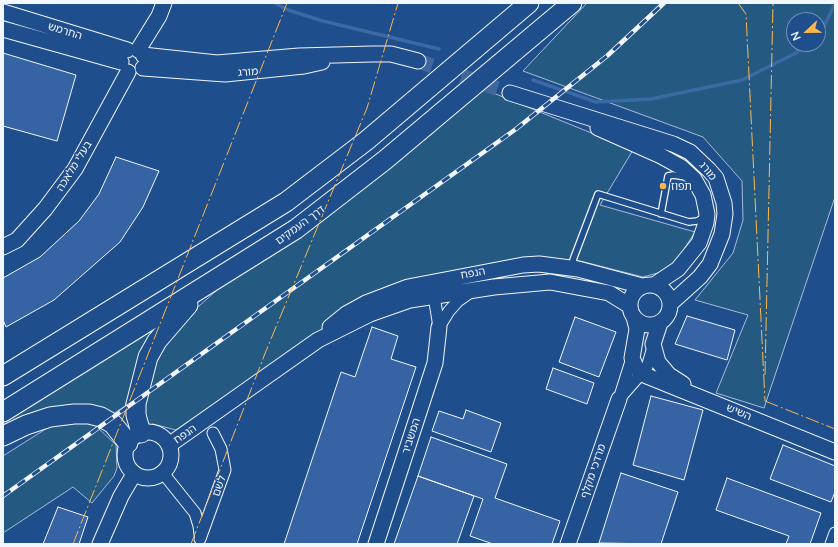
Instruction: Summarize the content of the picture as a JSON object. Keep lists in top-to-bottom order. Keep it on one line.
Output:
{"streets":{"highway":["דרך העמקים"],"street":["החרמש","מורג","בעלי מלאכה","הנפח","השיש","המשביר","מרדכי מקלף","לשם"]},"crossings":[["החרמש","מורג"],["החרמש","בעלי מלאכה"],["מורג","בעלי מלאכה"],["מורג","הנפח"],["מורג","מרדכי מקלף"],["הנפח","המשביר"],["הנפח","מרדכי מקלף"],["הנפח","לשם"],["השיש","מרדכי מקלף"]],"places":["תפוז"],"north":"left"}
